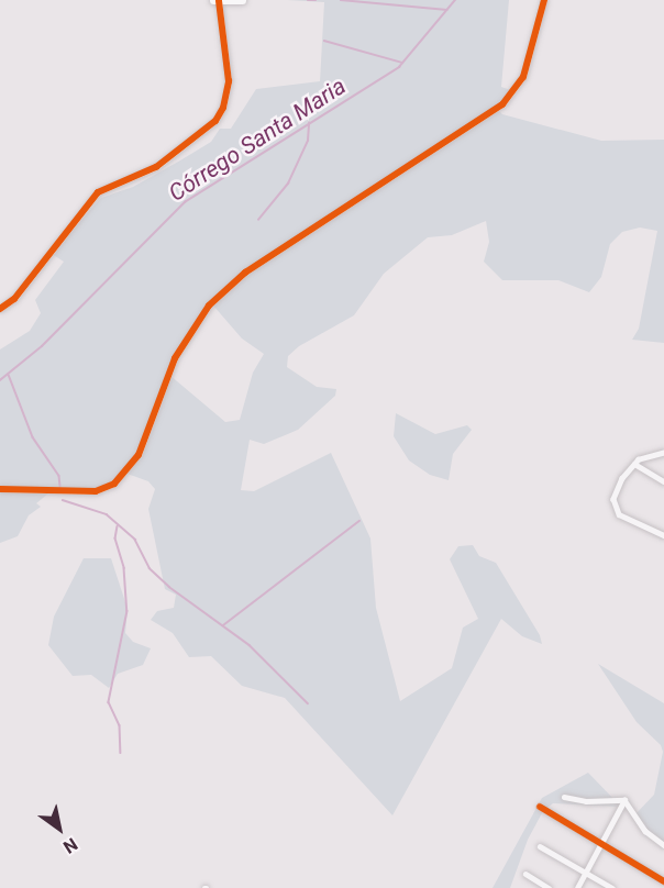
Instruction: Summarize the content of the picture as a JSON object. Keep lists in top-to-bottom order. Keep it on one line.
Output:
{"water":["Córrego Santa Maria"],"north":"bottom right"}
